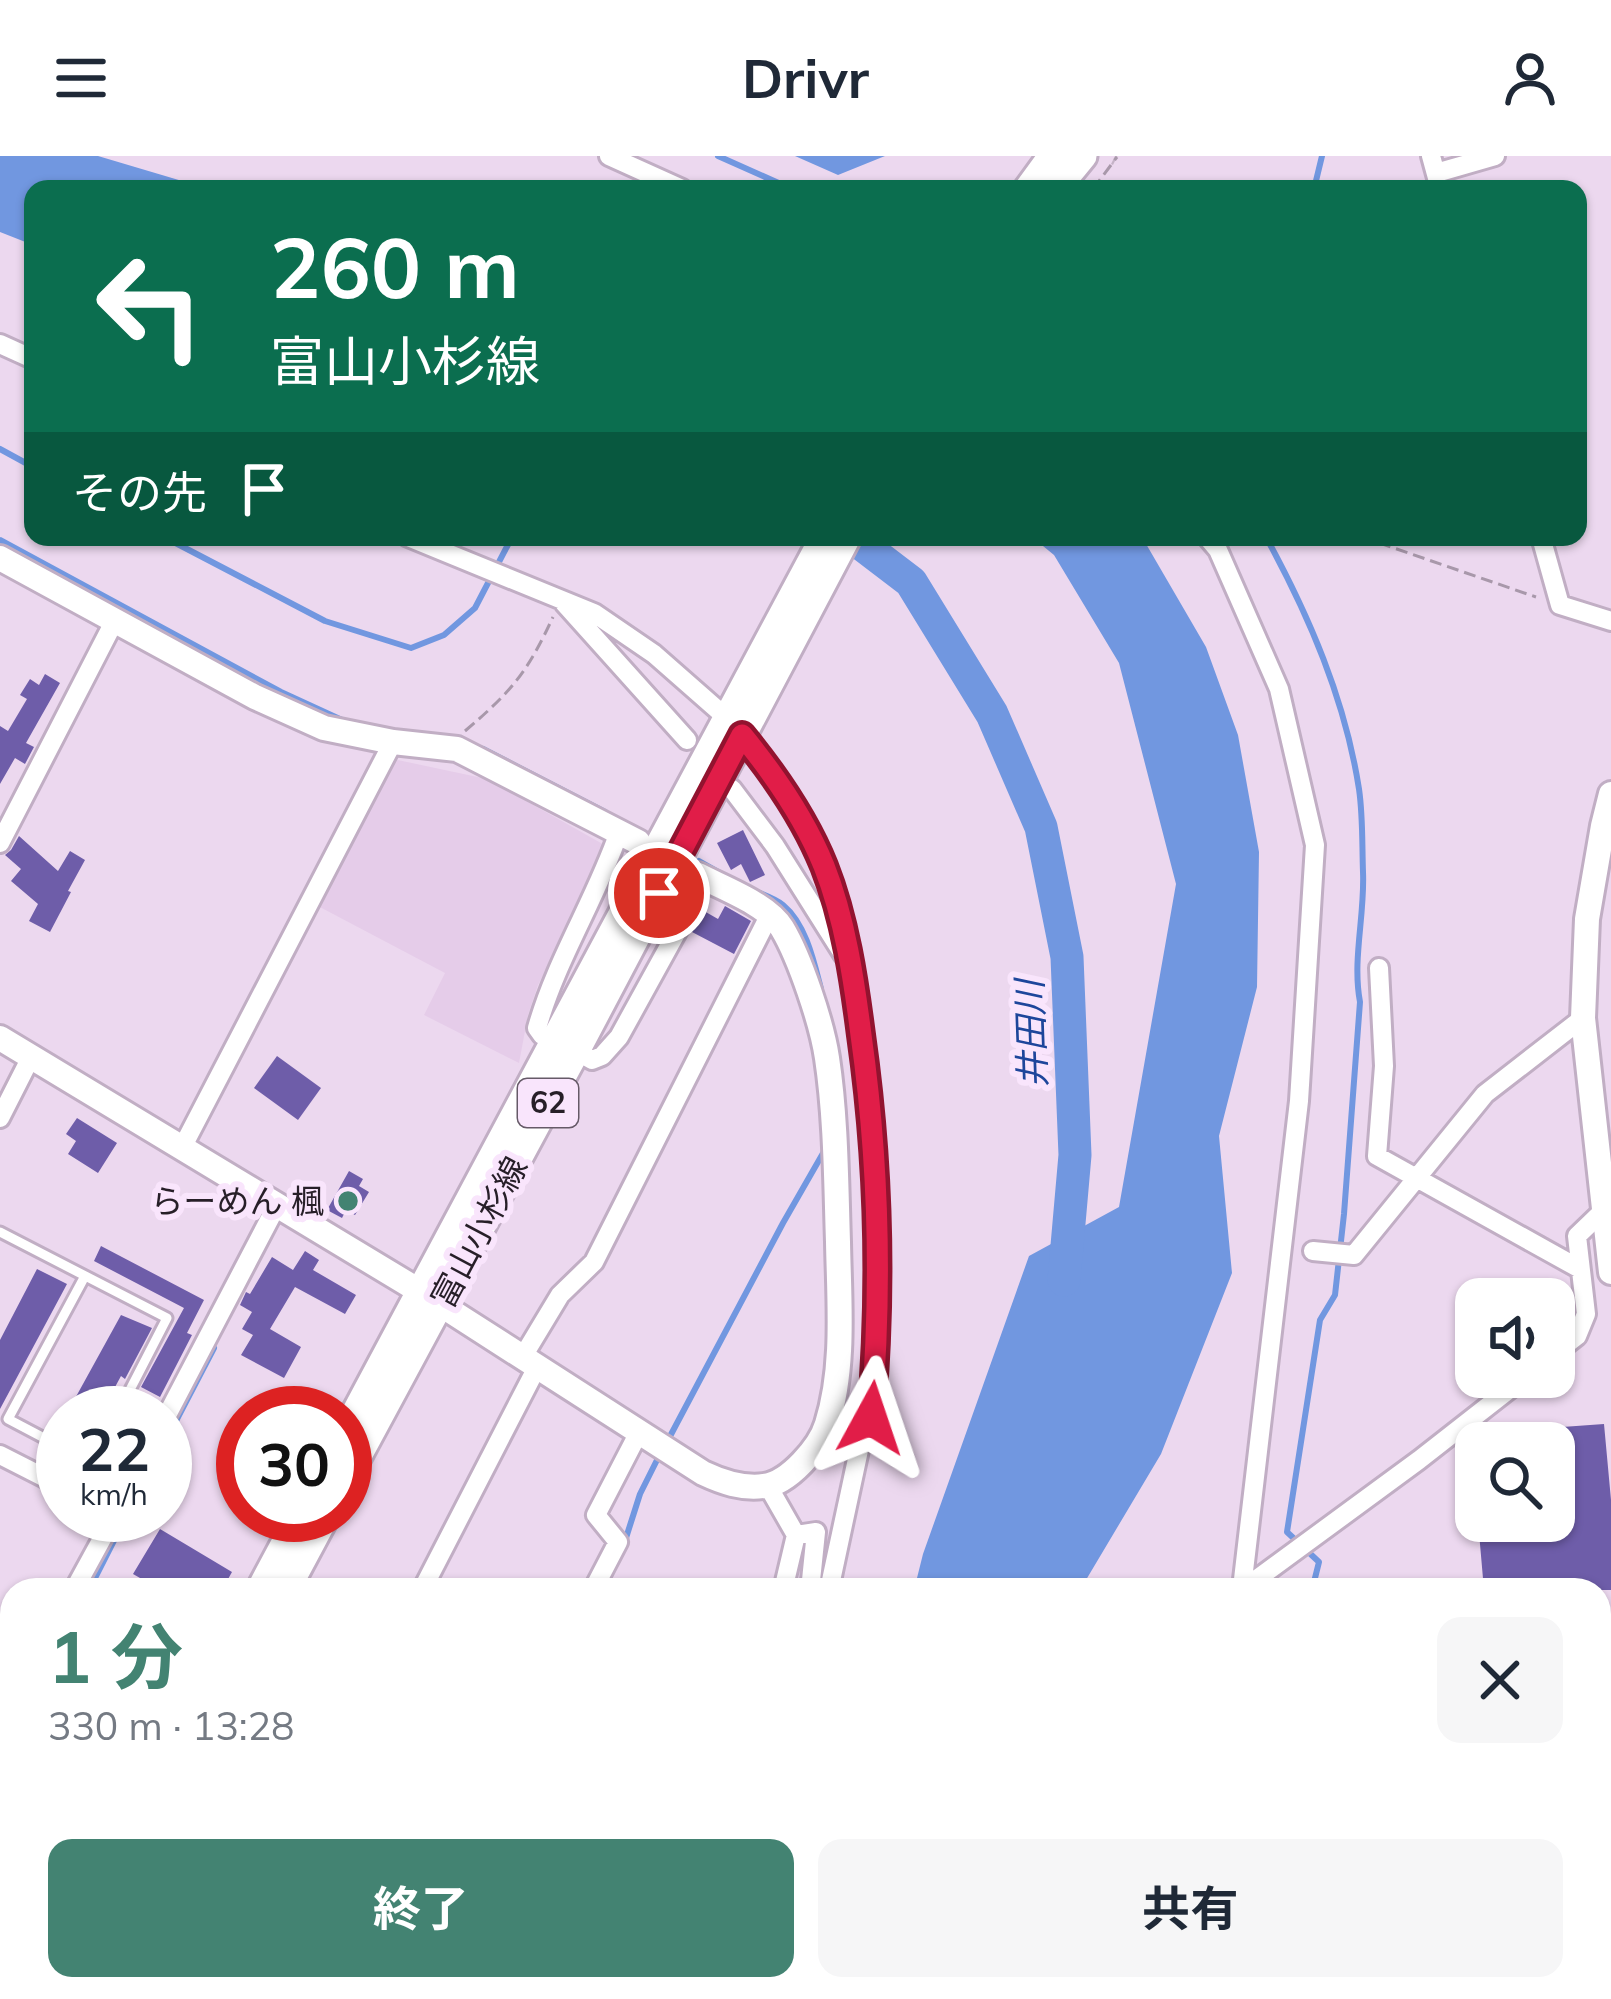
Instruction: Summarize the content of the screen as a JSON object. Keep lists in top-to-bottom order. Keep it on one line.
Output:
{"streets":{"main road":["62","富山小杉線"]},"water":["井田川"],"places":["らーめん 楓"],"page":{"header":"Drivr","turn":["260 m","富山小杉線"],"then":"その先","speed":"22 km/h","limit":"30","heading":["1 分","330 m · 13:28"],"buttons":["終了","共有"]}}
